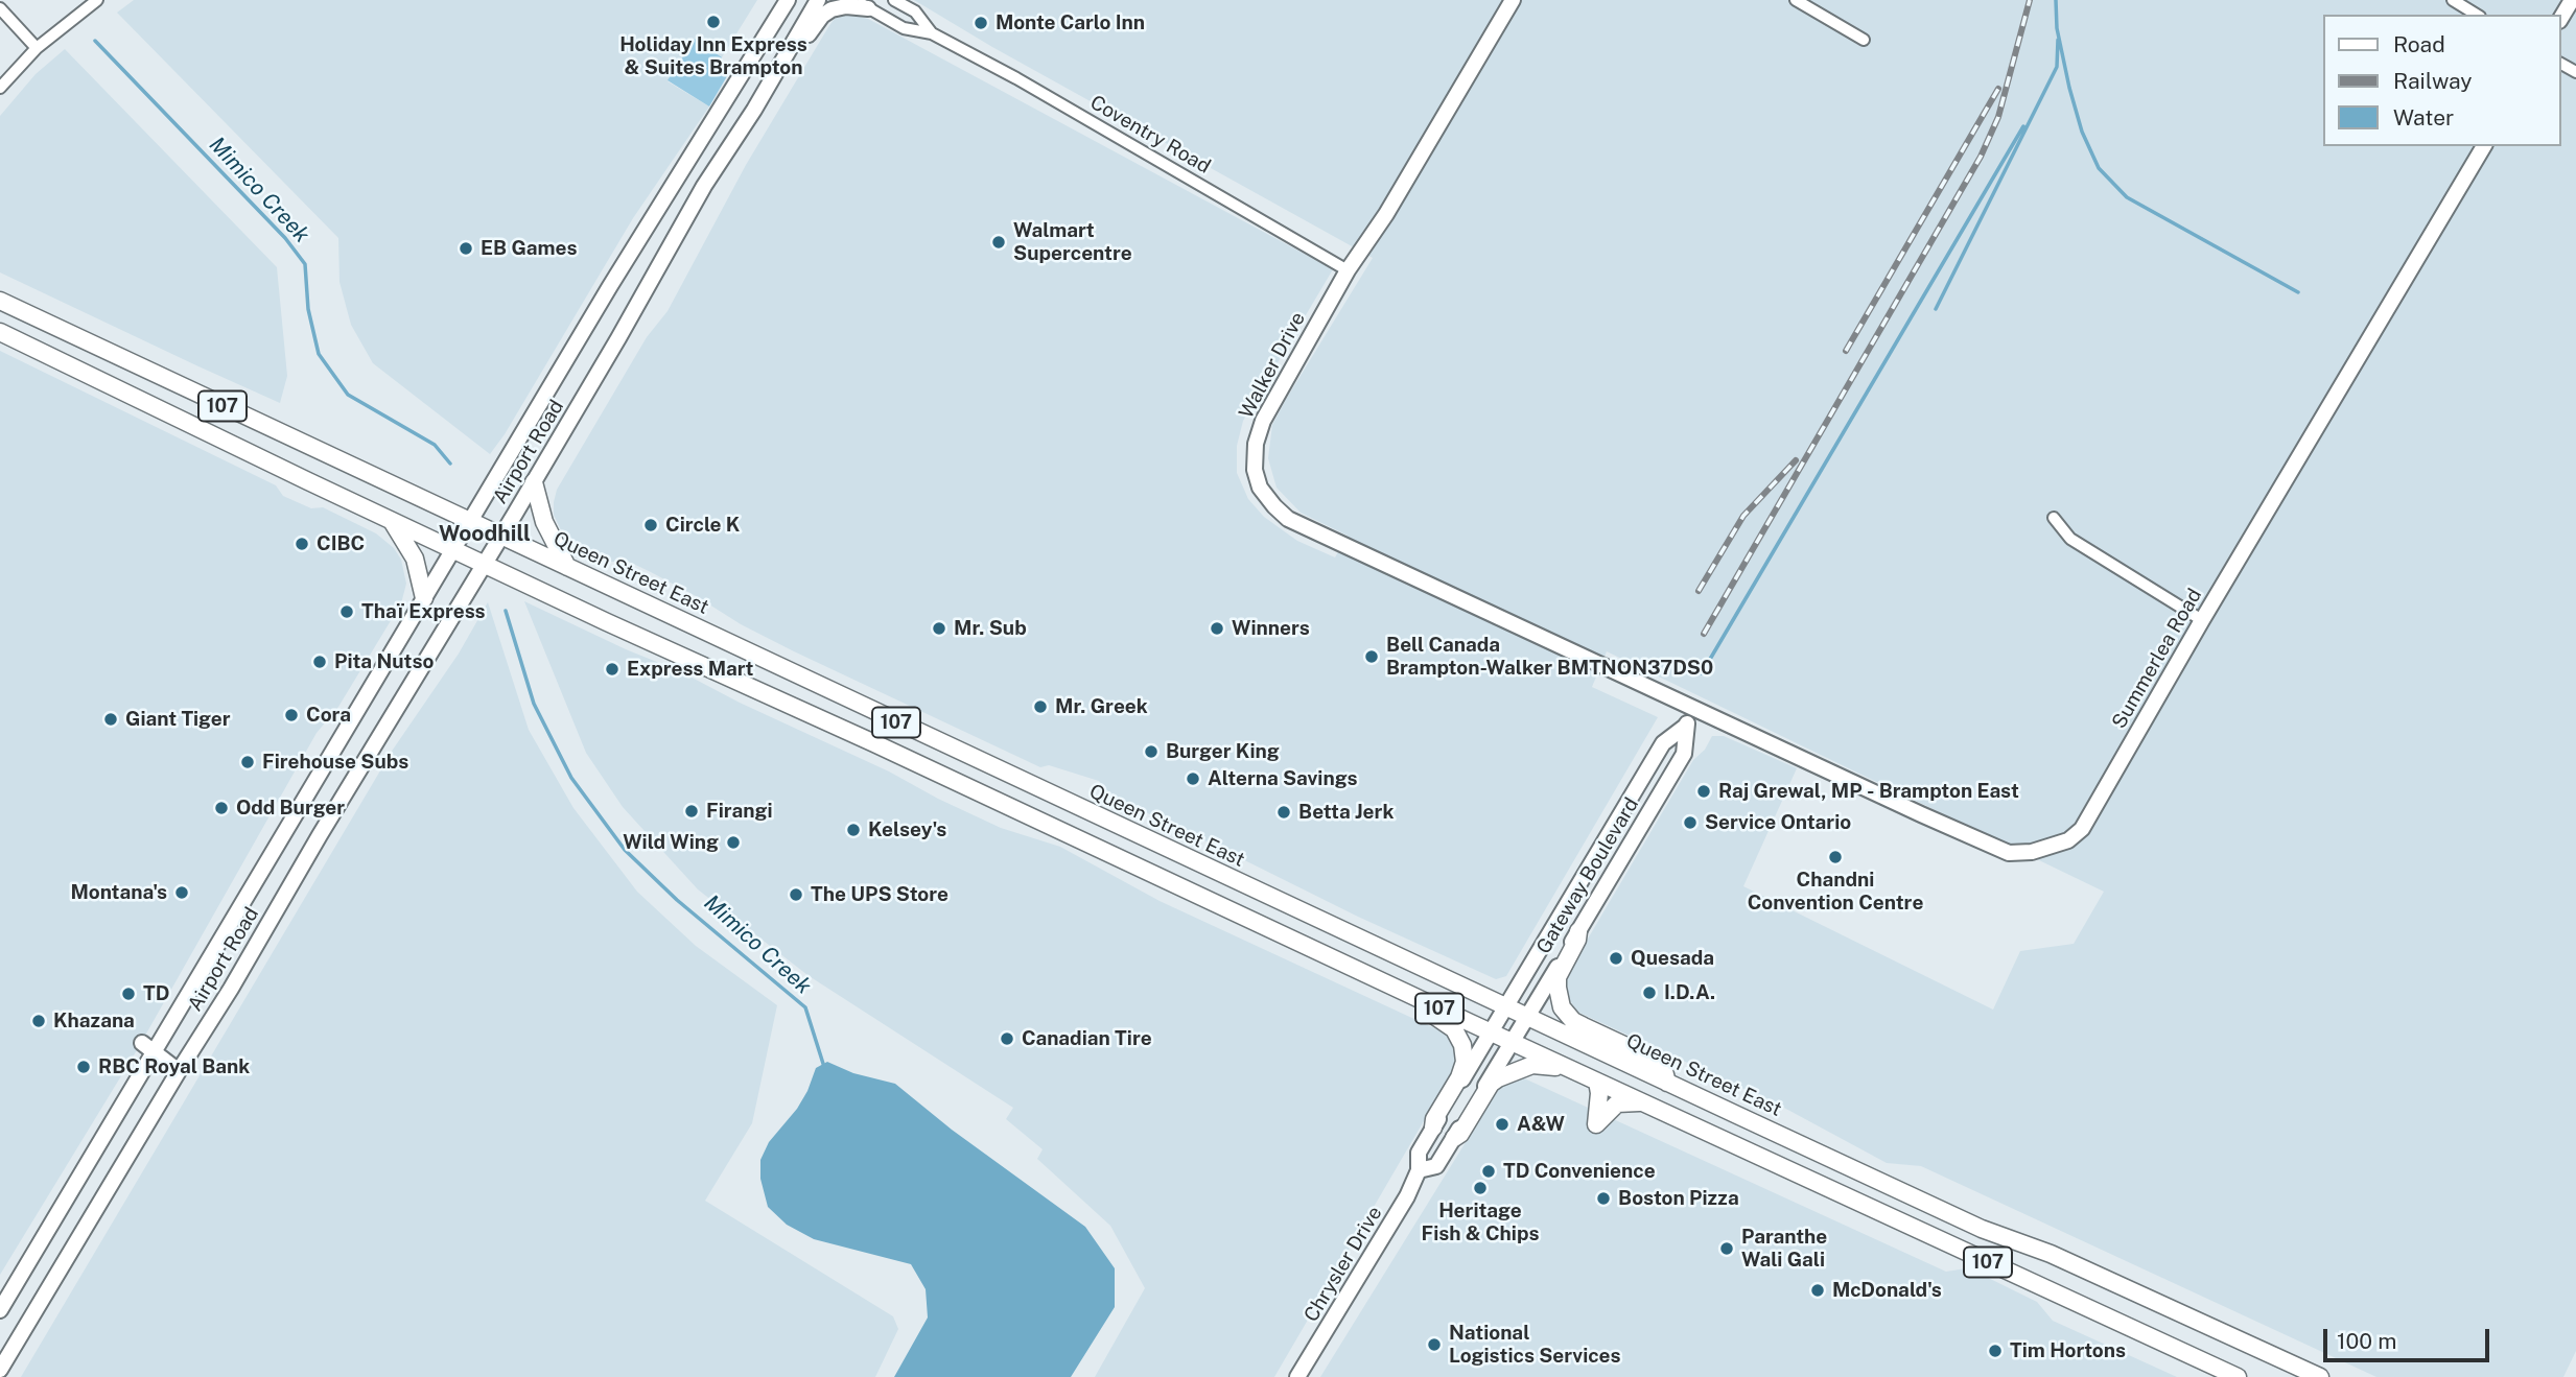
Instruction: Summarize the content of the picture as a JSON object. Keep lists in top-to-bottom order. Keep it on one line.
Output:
{"streets":{"main road":["107","Queen Street East"],"street":["Coventry Road","Walker Drive","Airport Road","Summerlea Road","Gateway Boulevard","Chrysler Drive"]},"crossings":[["Coventry Road","Walker Drive"],["Walker Drive","Summerlea Road"],["Walker Drive","Gateway Boulevard"],["107","Airport Road"],["107","Gateway Boulevard"],["107","Chrysler Drive"],["Airport Road","Queen Street East"],["Queen Street East","Gateway Boulevard"],["Queen Street East","Chrysler Drive"],["Summerlea Road","Gateway Boulevard"],["Gateway Boulevard","Chrysler Drive"]],"districts":["Woodhill"],"water":["Mimico Creek"],"places":["Holiday Inn Express & Suites Brampton","Monte Carlo Inn","Walmart Supercentre","EB Games","Circle K","CIBC","Thaï Express","Mr. Sub","Winners","Bell Canada Brampton-Walker BMTNON37DS0","Pita Nutso","Express Mart","Mr. Greek","Cora","Giant Tiger","Burger King","Firehouse Subs","Alterna Savings","Raj Grewal, MP - Brampton East","Odd Burger","Firangi","Betta Jerk","Service Ontario","Kelsey's","Wild Wing","Chandni Convention Centre","Montana's","The UPS Store","Quesada","I.D.A.","TD","Khazana","Canadian Tire","RBC Royal Bank","A&W","TD Convenience","Heritage Fish & Chips","Boston Pizza","Paranthe Wali Gali","McDonald's","National Logistics Services","Tim Hortons"],"legend":["Road","Railway","Water"],"scale_bar":"100 m"}
